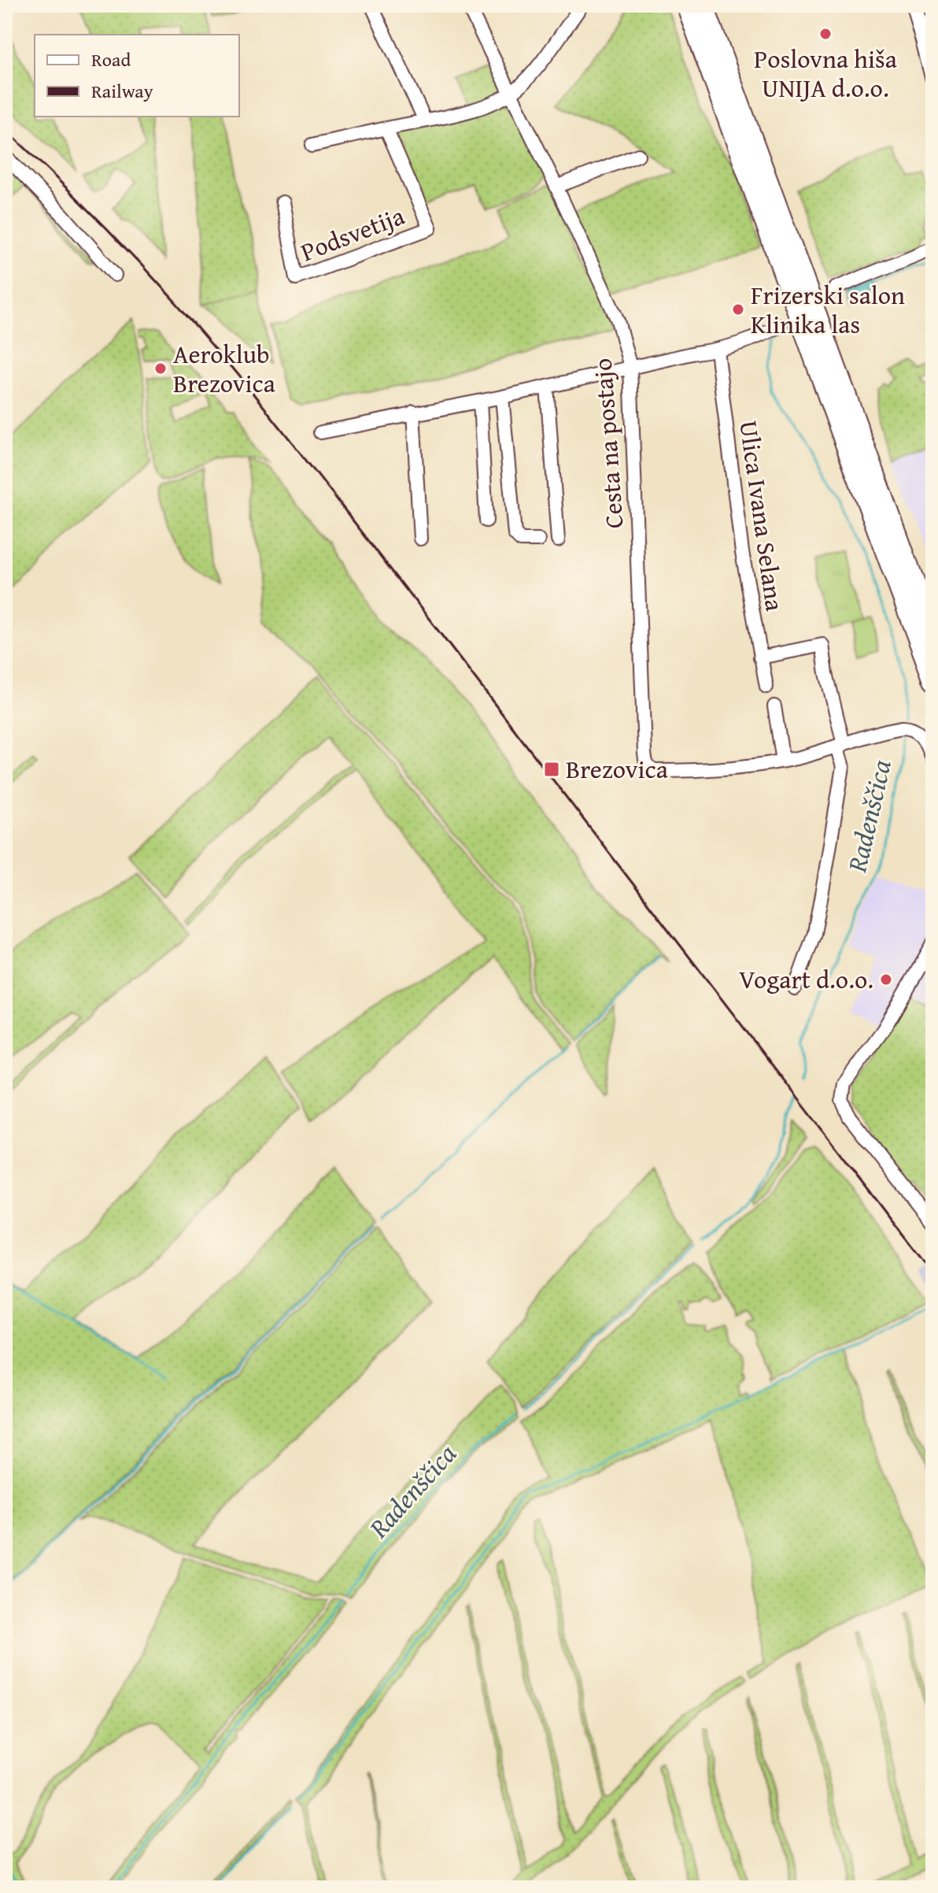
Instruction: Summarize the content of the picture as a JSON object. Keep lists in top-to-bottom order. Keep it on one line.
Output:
{"streets":{"street":["Podsvetija","Cesta na postajo","Ulica Ivana Selana"]},"water":["Radenščica"],"places":{"other":["Poslovna hiša UNIJA d.o.o.","Frizerski salon Klinika las","Aeroklub Brezovica","Vogart d.o.o."],"transit":["Brezovica"]},"legend":["Road","Railway"]}
